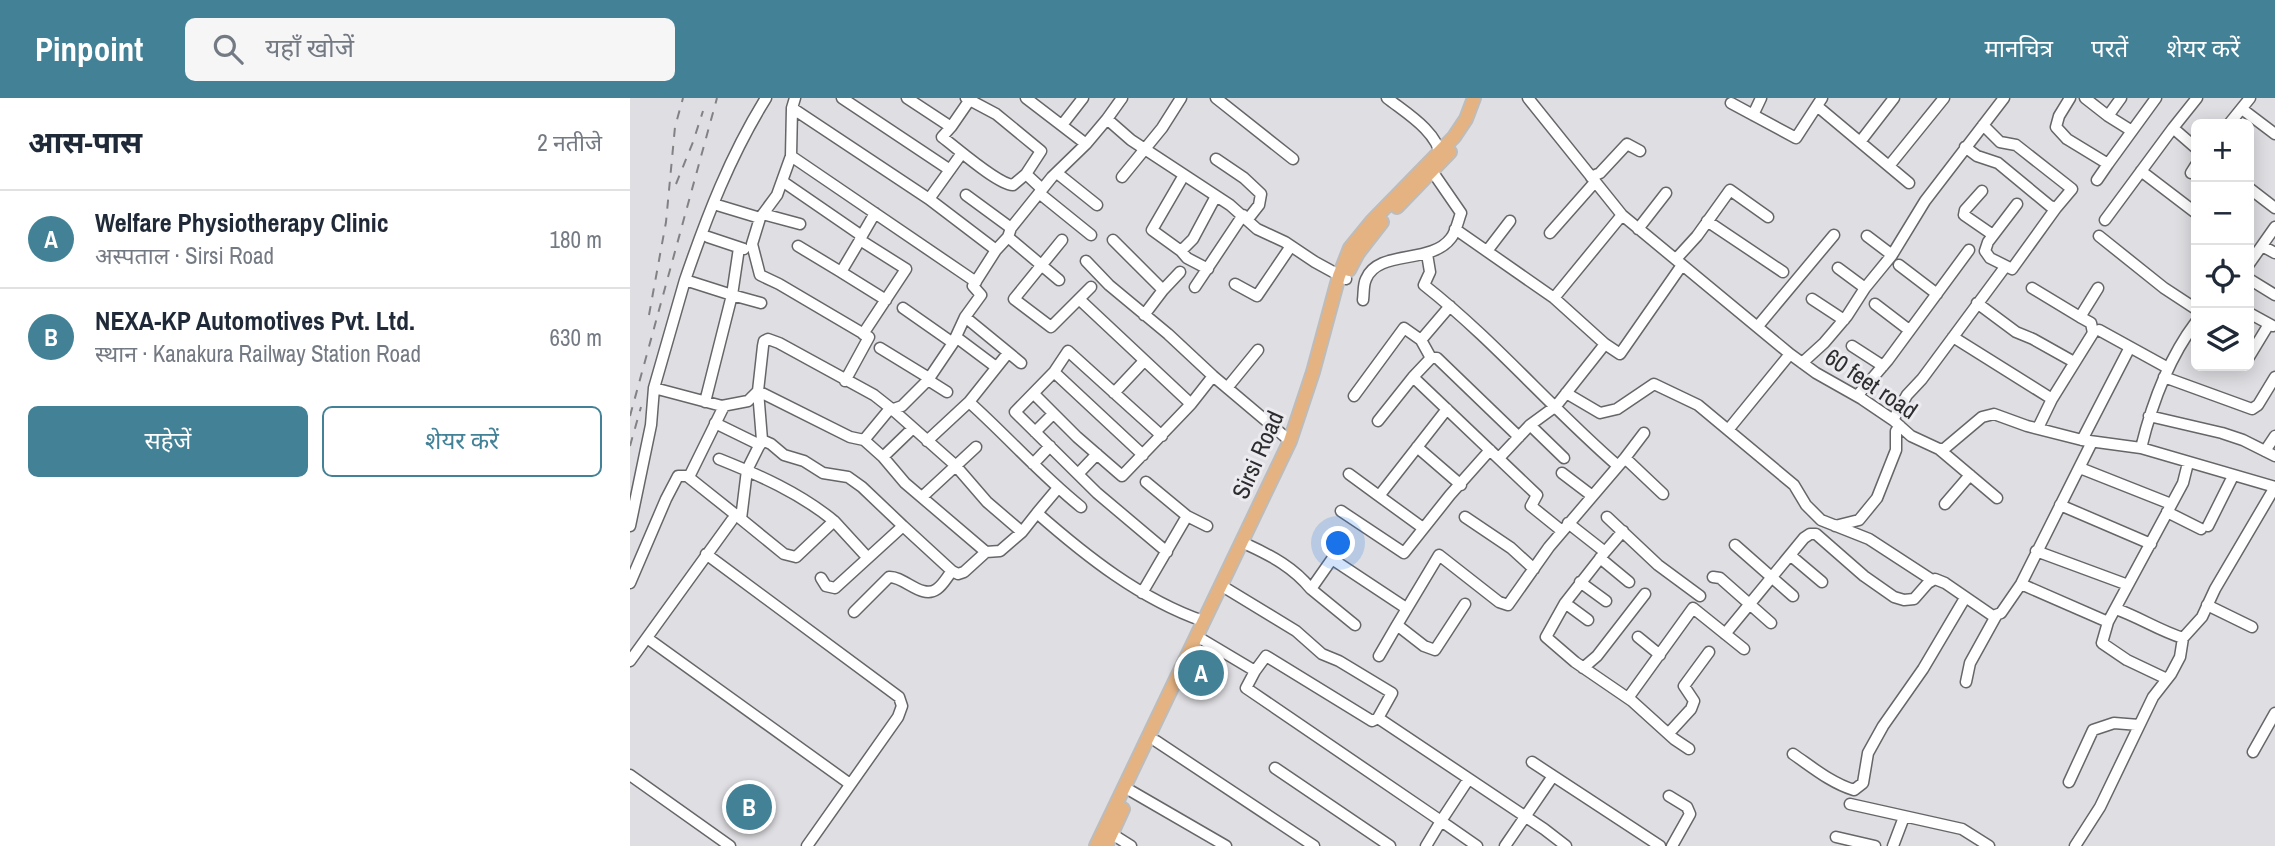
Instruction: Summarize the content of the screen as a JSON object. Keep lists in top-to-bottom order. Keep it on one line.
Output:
{"streets":{"main road":["Sirsi Road"],"street":["60 feet road"]},"page":{"header":"Pinpoint","search":"यहाँ खोजें","nav":["मानचित्र","परतें","शेयर करें"],"heading":["आस-पास","2 नतीजे"],"map_buttons":["+","−"],"list":[{"mark":"A","name":"Welfare Physiotherapy Clinic","note":"अस्पताल · Sirsi Road","value":"180 m"},{"mark":"B","name":"NEXA-KP Automotives Pvt. Ltd.","note":"स्थान · Kanakura Railway Station Road","value":"630 m"}],"buttons":["सहेजें","शेयर करें"],"pins":["A","B"]}}
